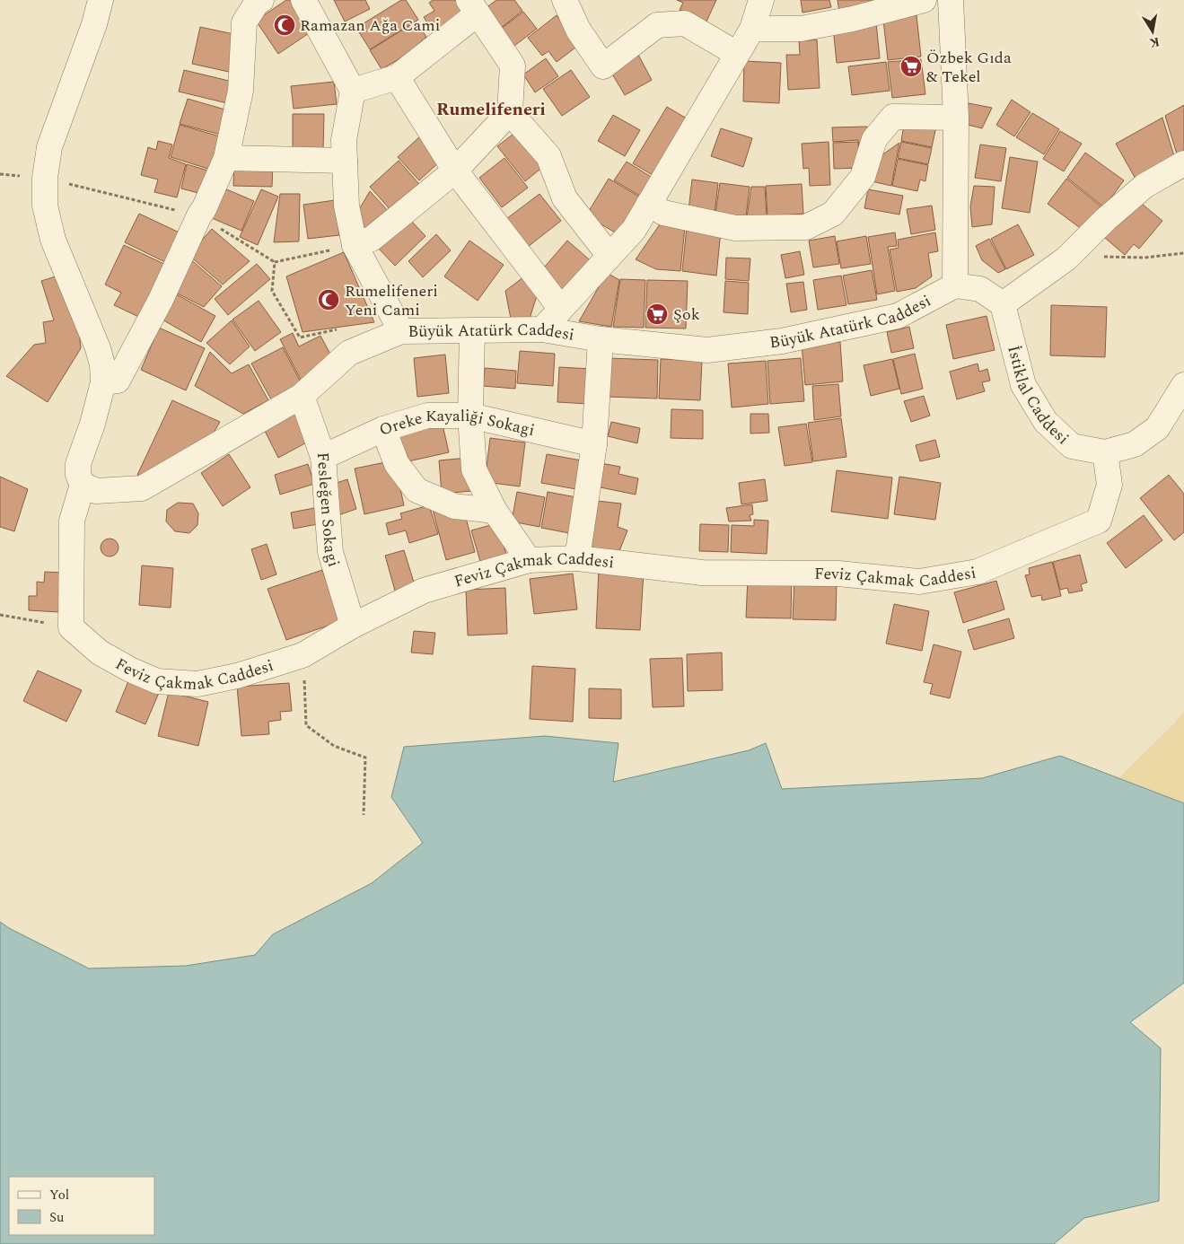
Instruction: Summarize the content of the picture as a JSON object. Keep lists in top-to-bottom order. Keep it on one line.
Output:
{"streets":{"street":["Büyük Atatürk Caddesi","İstiklal Caddesi","Oreke Kayaliği Sokagi","Fesleğen Sokagi","Feviz Çakmak Caddesi"]},"crossings":[["Büyük Atatürk Caddesi","Fesleğen Sokagi"],["İstiklal Caddesi","Feviz Çakmak Caddesi"],["Oreke Kayaliği Sokagi","Fesleğen Sokagi"],["Fesleğen Sokagi","Feviz Çakmak Caddesi"]],"districts":["Rumelifeneri"],"places":{"mosque":["Ramazan Ağa Cami","Rumelifeneri Yeni Cami"],"supermarket":["Özbek Gıda & Tekel","Şok"]},"legend":["Yol","Su"],"north":"bottom"}
